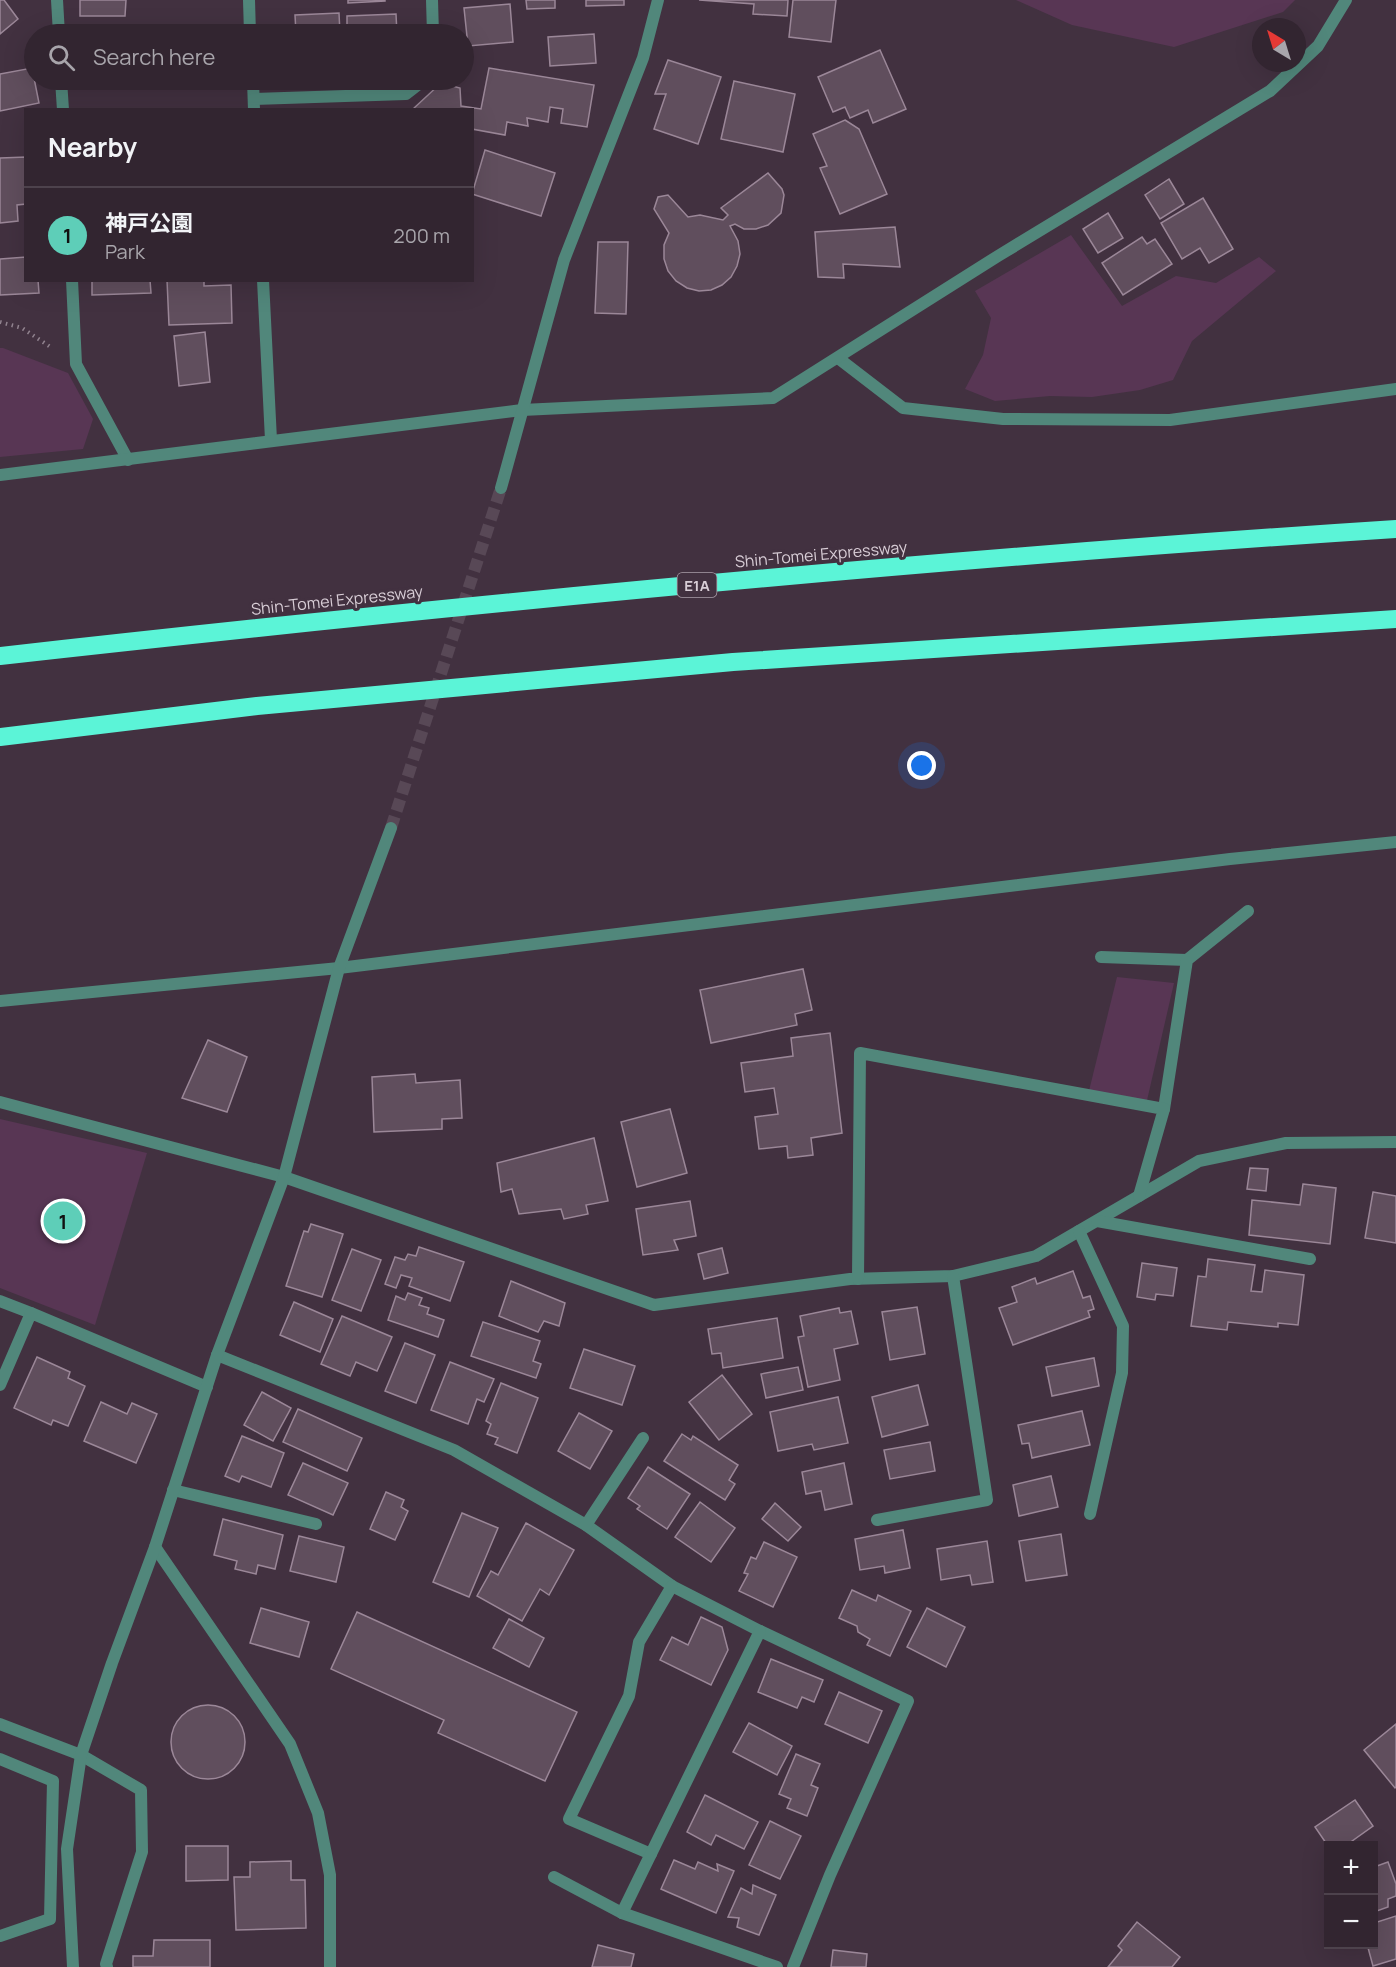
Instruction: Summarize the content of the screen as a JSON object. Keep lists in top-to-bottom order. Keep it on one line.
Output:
{"streets":{"highway":["Shin-Tomei Expressway","E1A"]},"north":"top left","page":{"search":"Search here","heading":"Nearby","list":[{"mark":"1","name":"神戸公園","note":"Park","value":"200 m"}],"pins":"1","map_buttons":["+","−"]}}
